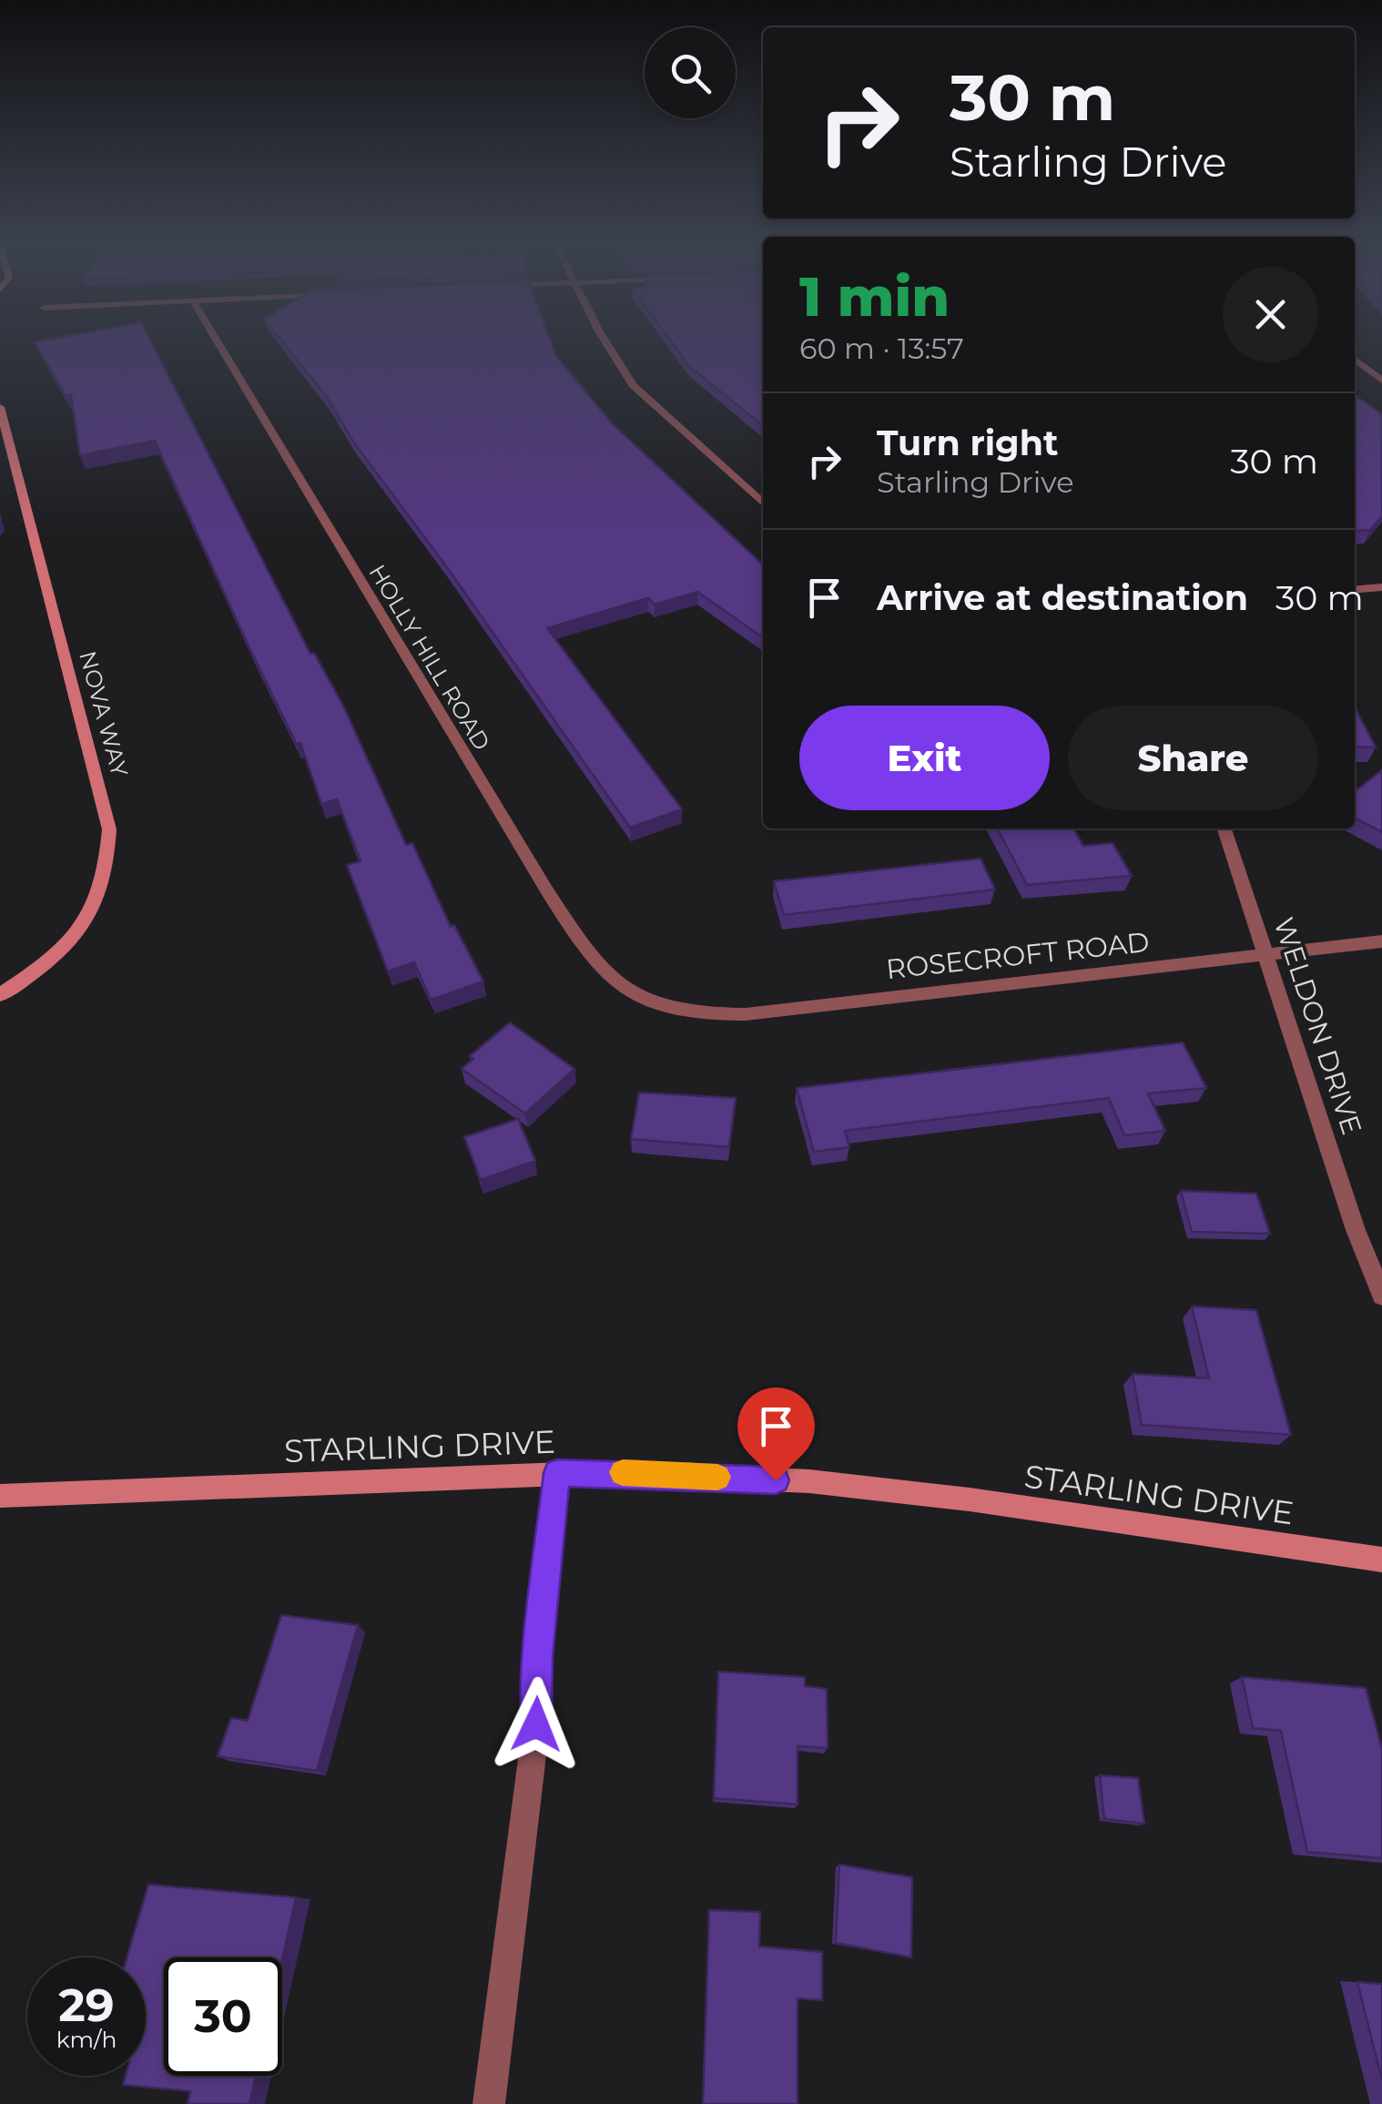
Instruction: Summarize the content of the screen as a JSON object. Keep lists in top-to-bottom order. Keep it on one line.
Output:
{"streets":{"street":["HOLLY HILL ROAD","NOVA WAY","ROSECROFT ROAD","WELDON DRIVE","STARLING DRIVE"]},"crossings":[["HOLLY HILL ROAD","ROSECROFT ROAD"],["ROSECROFT ROAD","WELDON DRIVE"]],"page":{"turn":["30 m","Starling Drive"],"heading":["1 min","60 m · 13:57"],"list":[{"name":"Turn right","note":"Starling Drive","value":"30 m"},{"name":"Arrive at destination","value":"30 m"}],"buttons":["Exit","Share"],"speed":"29 km/h","limit":"30"}}
